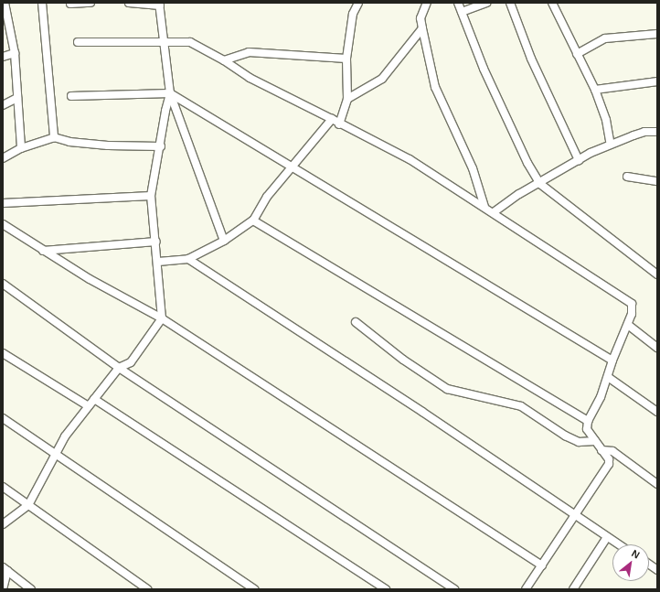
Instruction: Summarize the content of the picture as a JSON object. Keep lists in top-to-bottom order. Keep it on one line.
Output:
{"north":"top right"}
